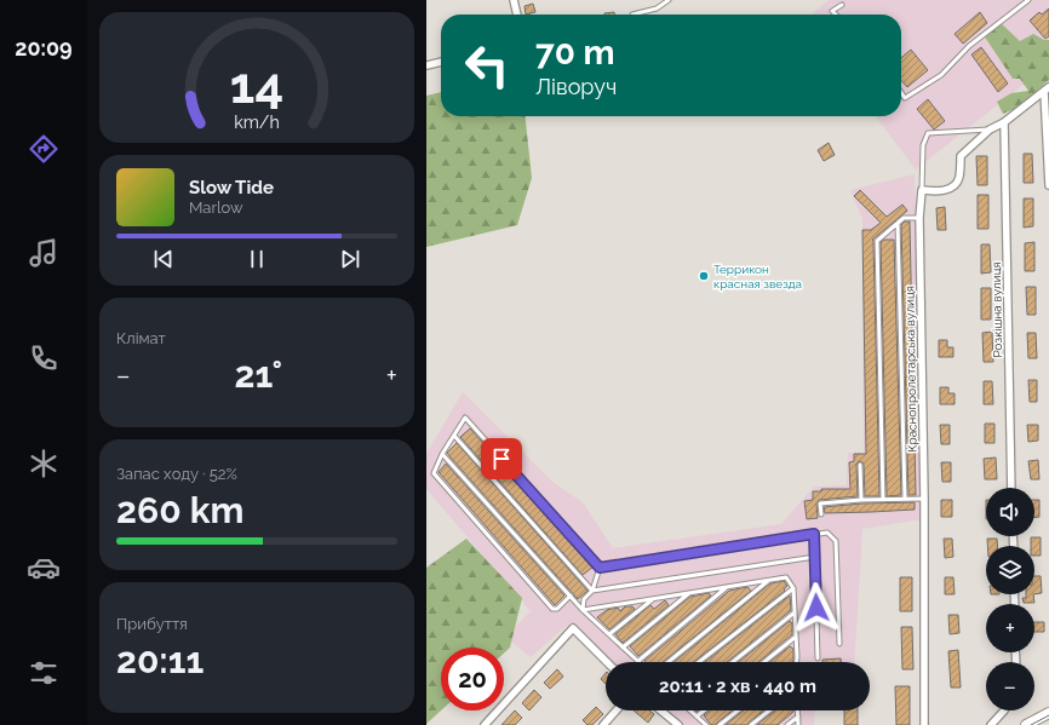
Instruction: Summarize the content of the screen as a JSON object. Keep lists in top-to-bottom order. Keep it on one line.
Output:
{"streets":{"street":["Розкішна вулиця","Краснопролетарська вулиця"]},"places":["Террикон красная звезда"],"page":{"tabs":"20:09","turn":["70 m","Ліворуч"],"song":["Slow Tide","Marlow"],"tile":["Клімат",["Запас ходу · 52%","260 km"],["Прибуття","20:11"]],"heat":["−","21°","+"],"map_buttons":["+","−"],"limit":"20","trip":"20:11 · 2 хв · 440 m","gauge":["14","km/h"]}}
